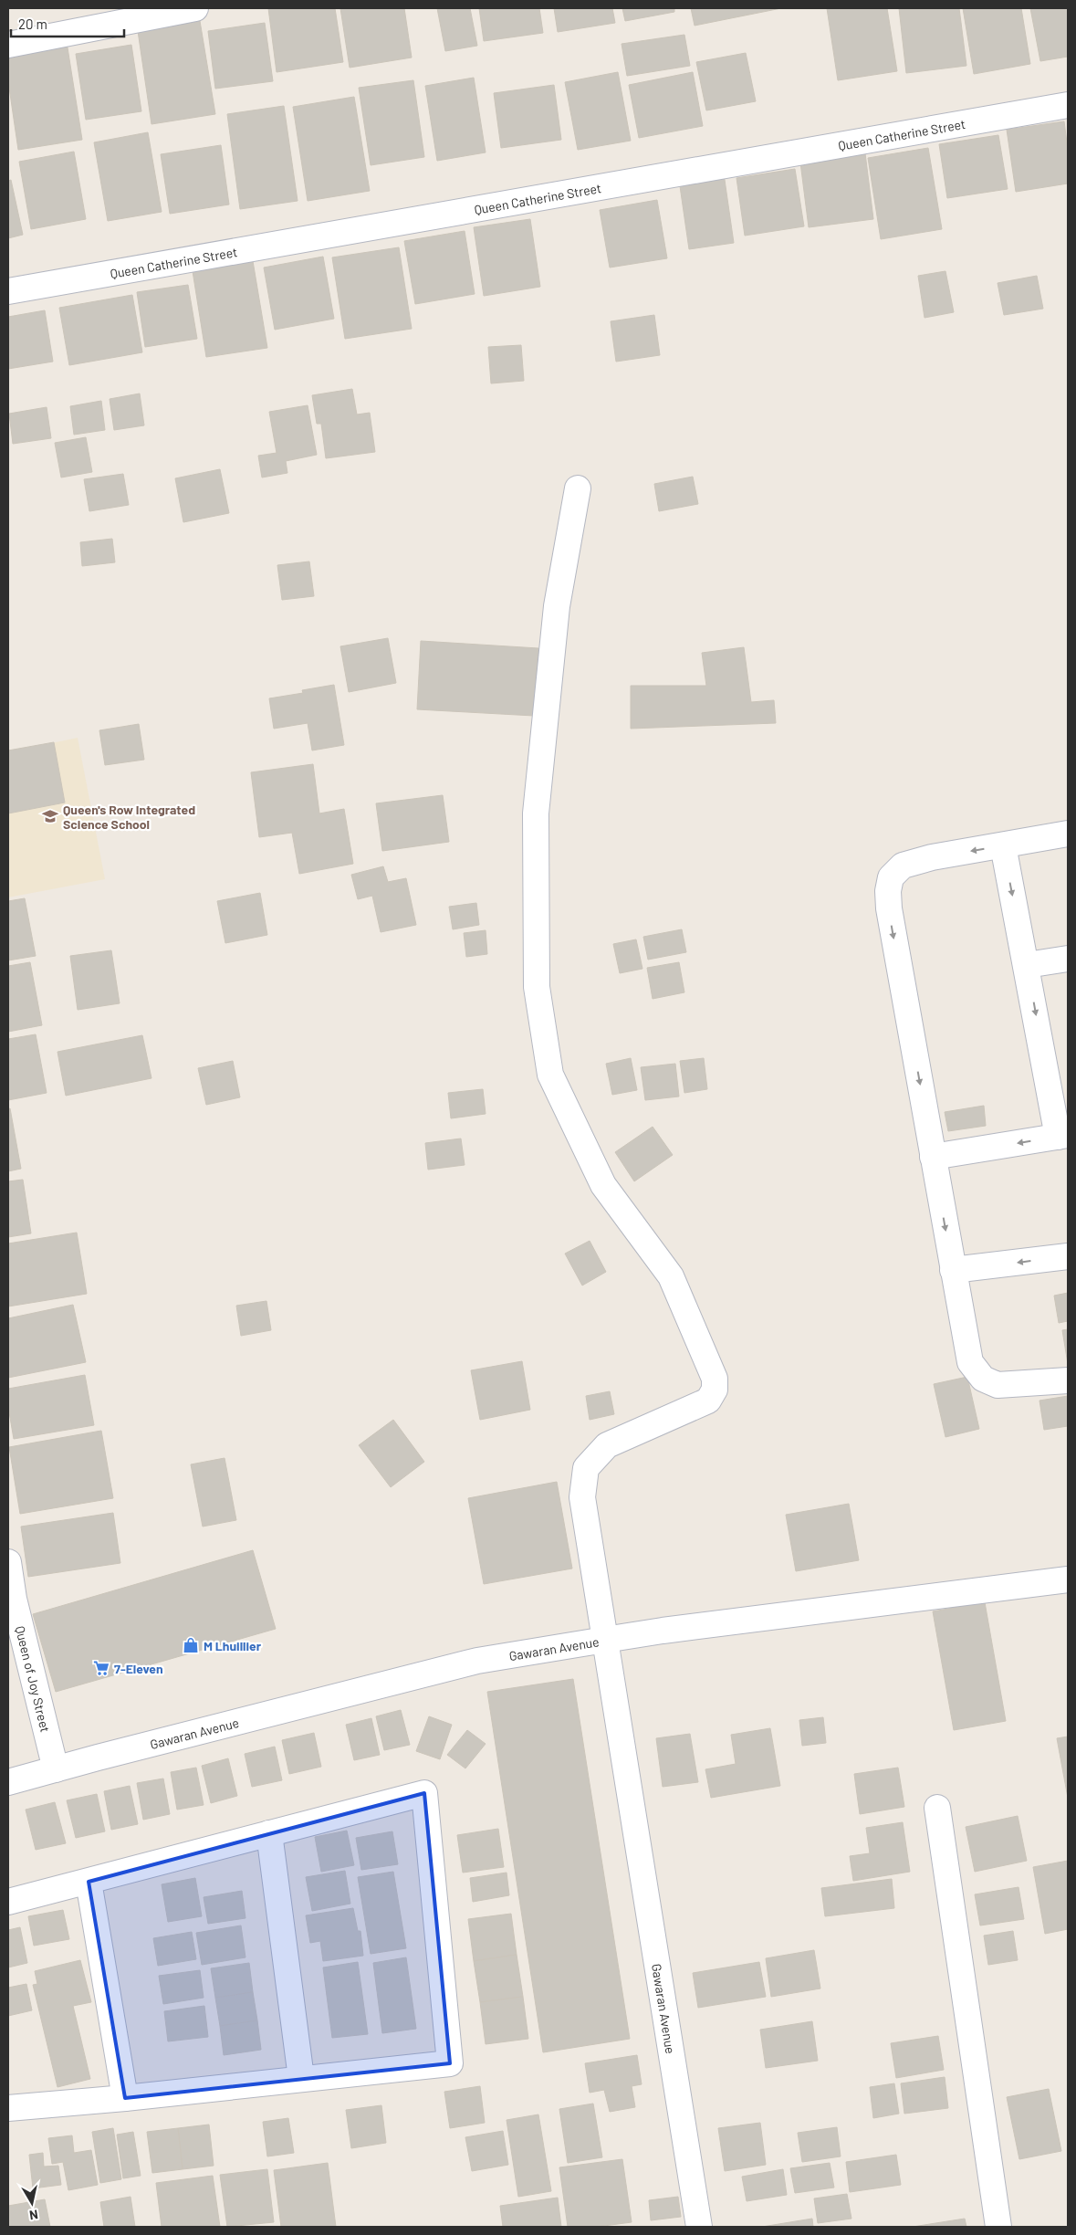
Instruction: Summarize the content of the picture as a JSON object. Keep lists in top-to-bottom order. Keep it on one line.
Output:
{"streets":{"street":["Queen Catherine Street","Gawaran Avenue","Queen of Joy Street"]},"crossings":[["Gawaran Avenue","Queen of Joy Street"]],"places":{"school or university":["Queen's Row Integrated Science School"],"shop":["M Lhuillier"],"supermarket":["7-Eleven"]},"scale_bar":"20 m","north":"bottom"}
